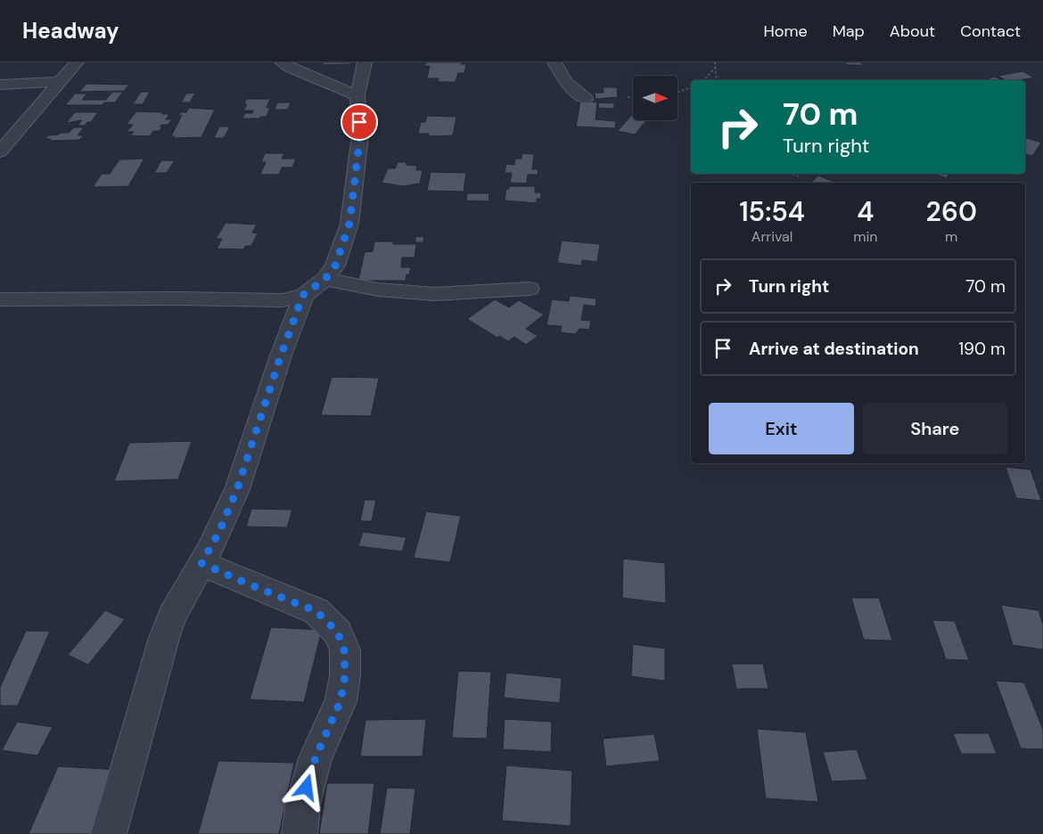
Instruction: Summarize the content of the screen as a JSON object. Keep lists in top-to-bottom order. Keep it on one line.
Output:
{"north":"right","page":{"header":"Headway","nav":["Home","Map","About","Contact"],"turn":["70 m","Turn right"],"eta":["15:54","Arrival","4","min","260","m"],"list":[{"name":"Turn right","value":"70 m"},{"name":"Arrive at destination","value":"190 m"}],"buttons":["Exit","Share"]}}
